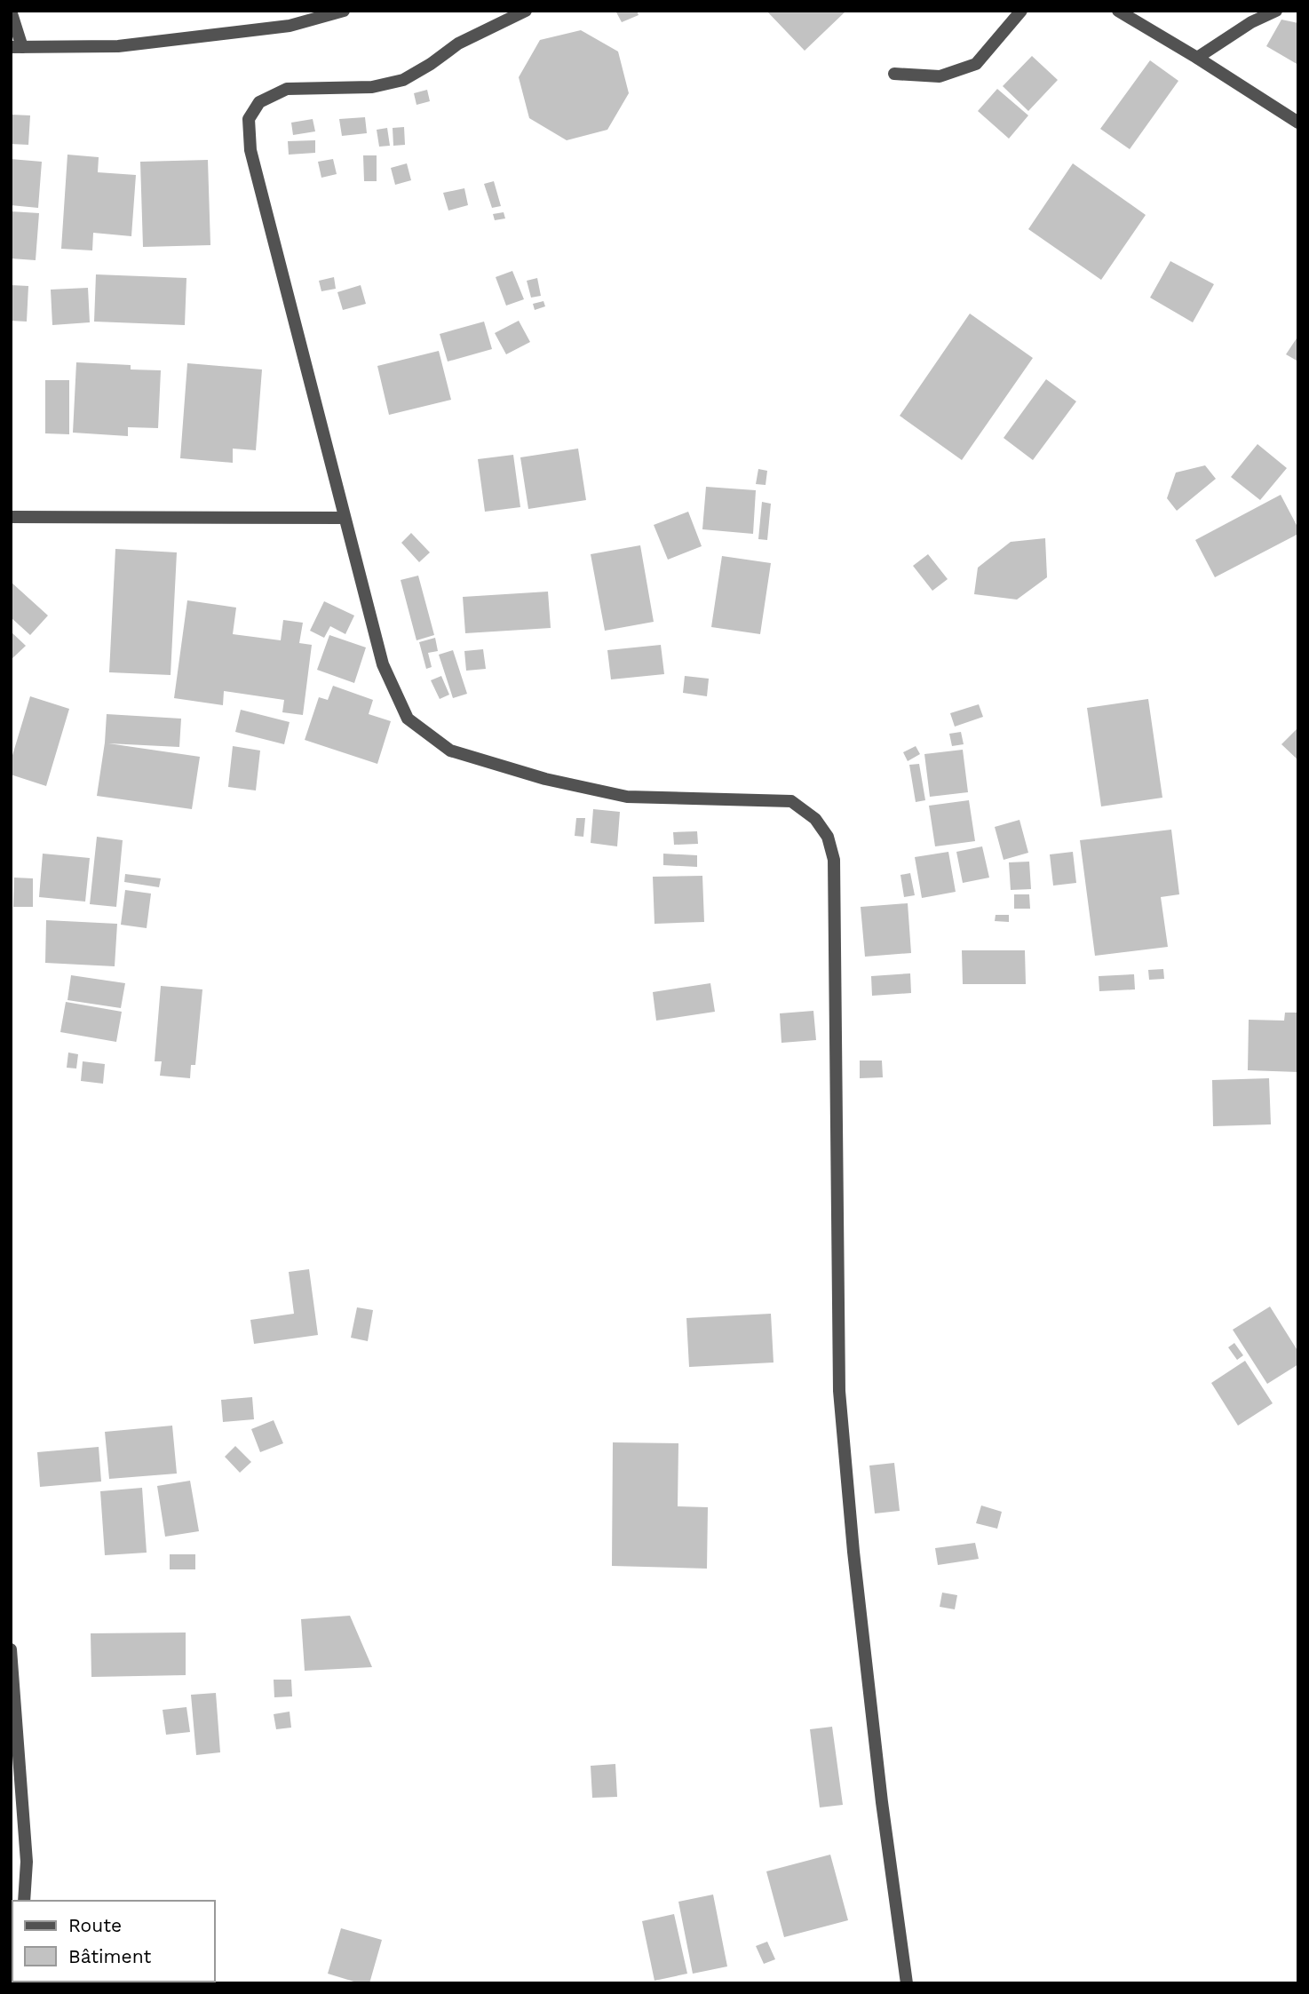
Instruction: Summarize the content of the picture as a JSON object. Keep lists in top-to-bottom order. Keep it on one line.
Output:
{"legend":["Route","Bâtiment"]}
